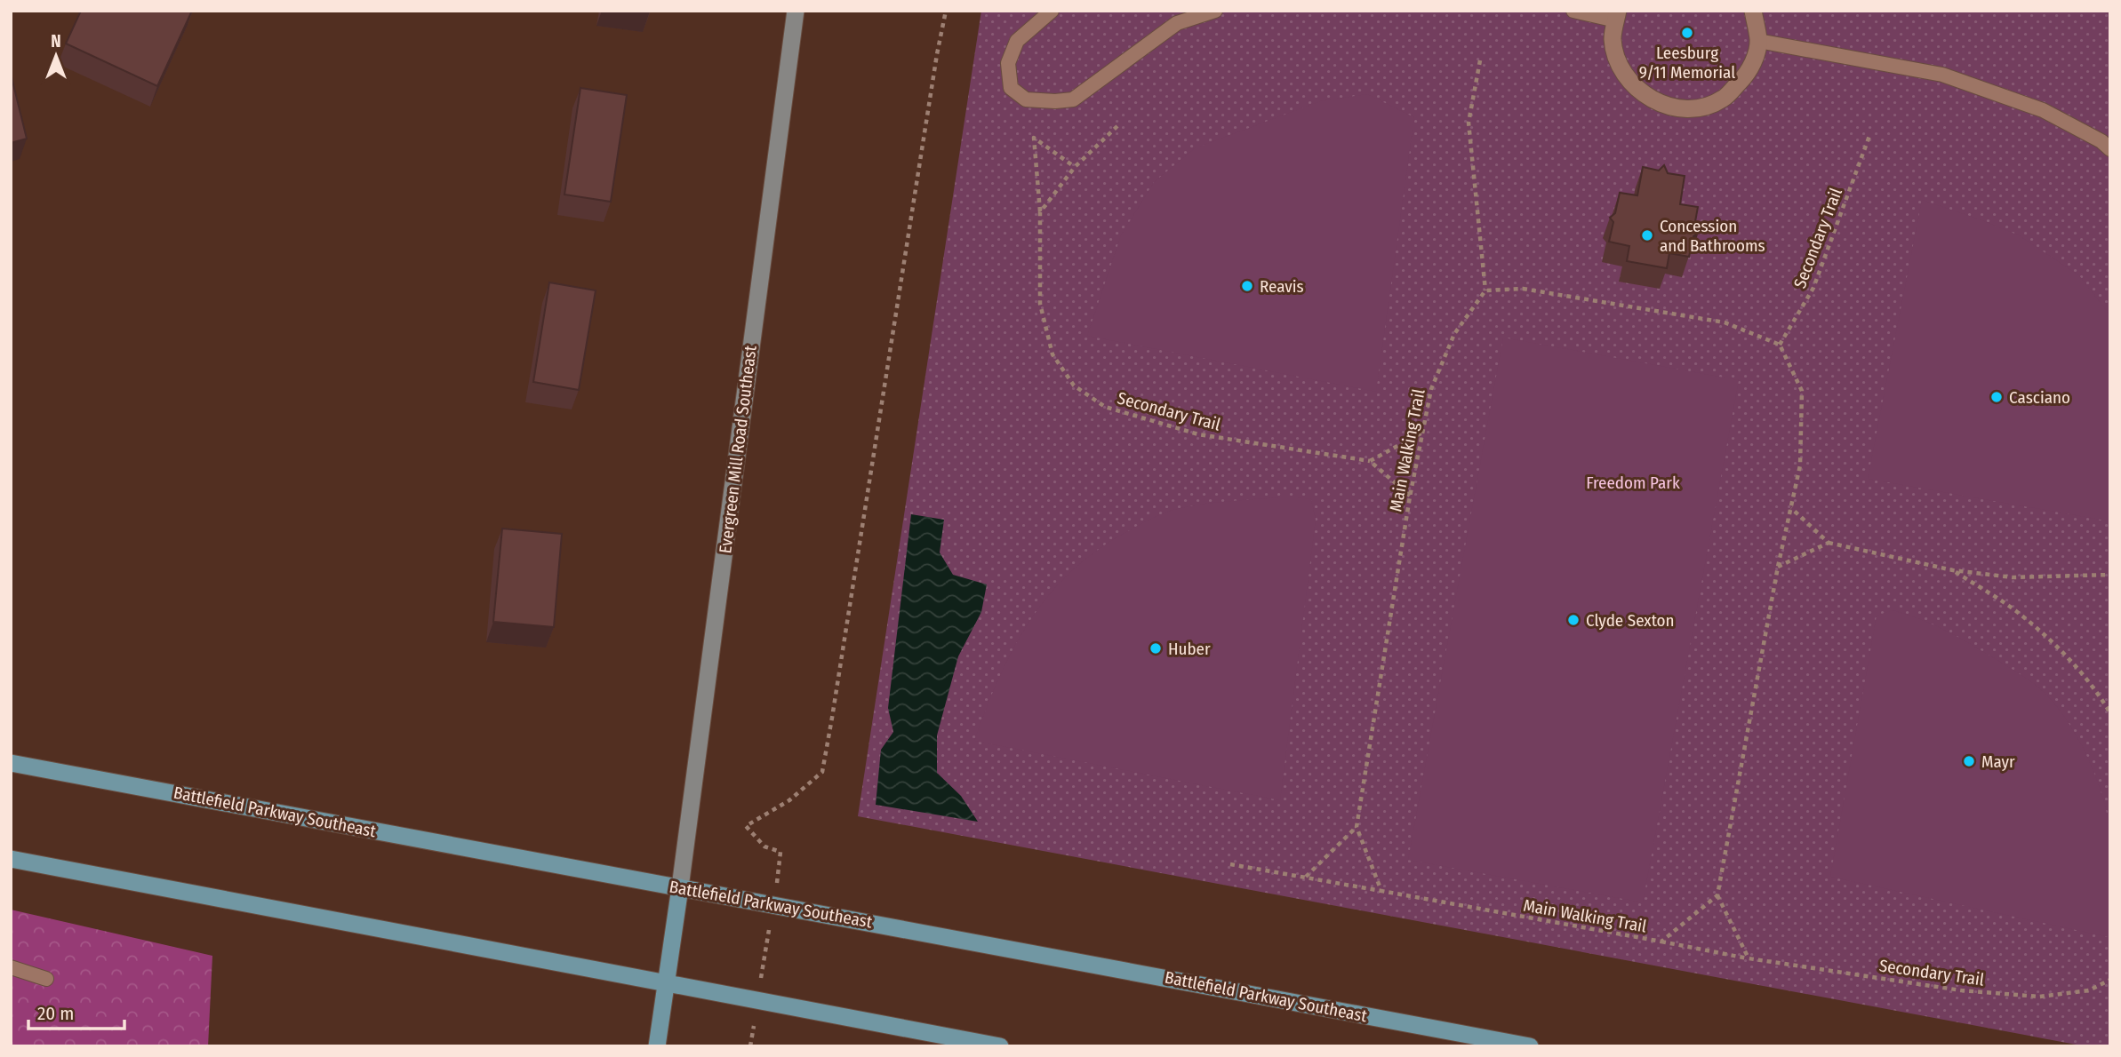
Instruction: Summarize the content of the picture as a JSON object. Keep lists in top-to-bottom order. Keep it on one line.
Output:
{"streets":{"main road":["Evergreen Mill Road Southeast","Battlefield Parkway Southeast"],"path":["Secondary Trail","Main Walking Trail"]},"crossings":[["Secondary Trail","Main Walking Trail"],["Evergreen Mill Road Southeast","Battlefield Parkway Southeast"]],"parks":["Freedom Park"],"places":["Leesburg 9/11 Memorial","Concession and Bathrooms","Reavis","Casciano","Clyde Sexton","Huber","Mayr"],"scale_bar":"20 m","north":"top"}
